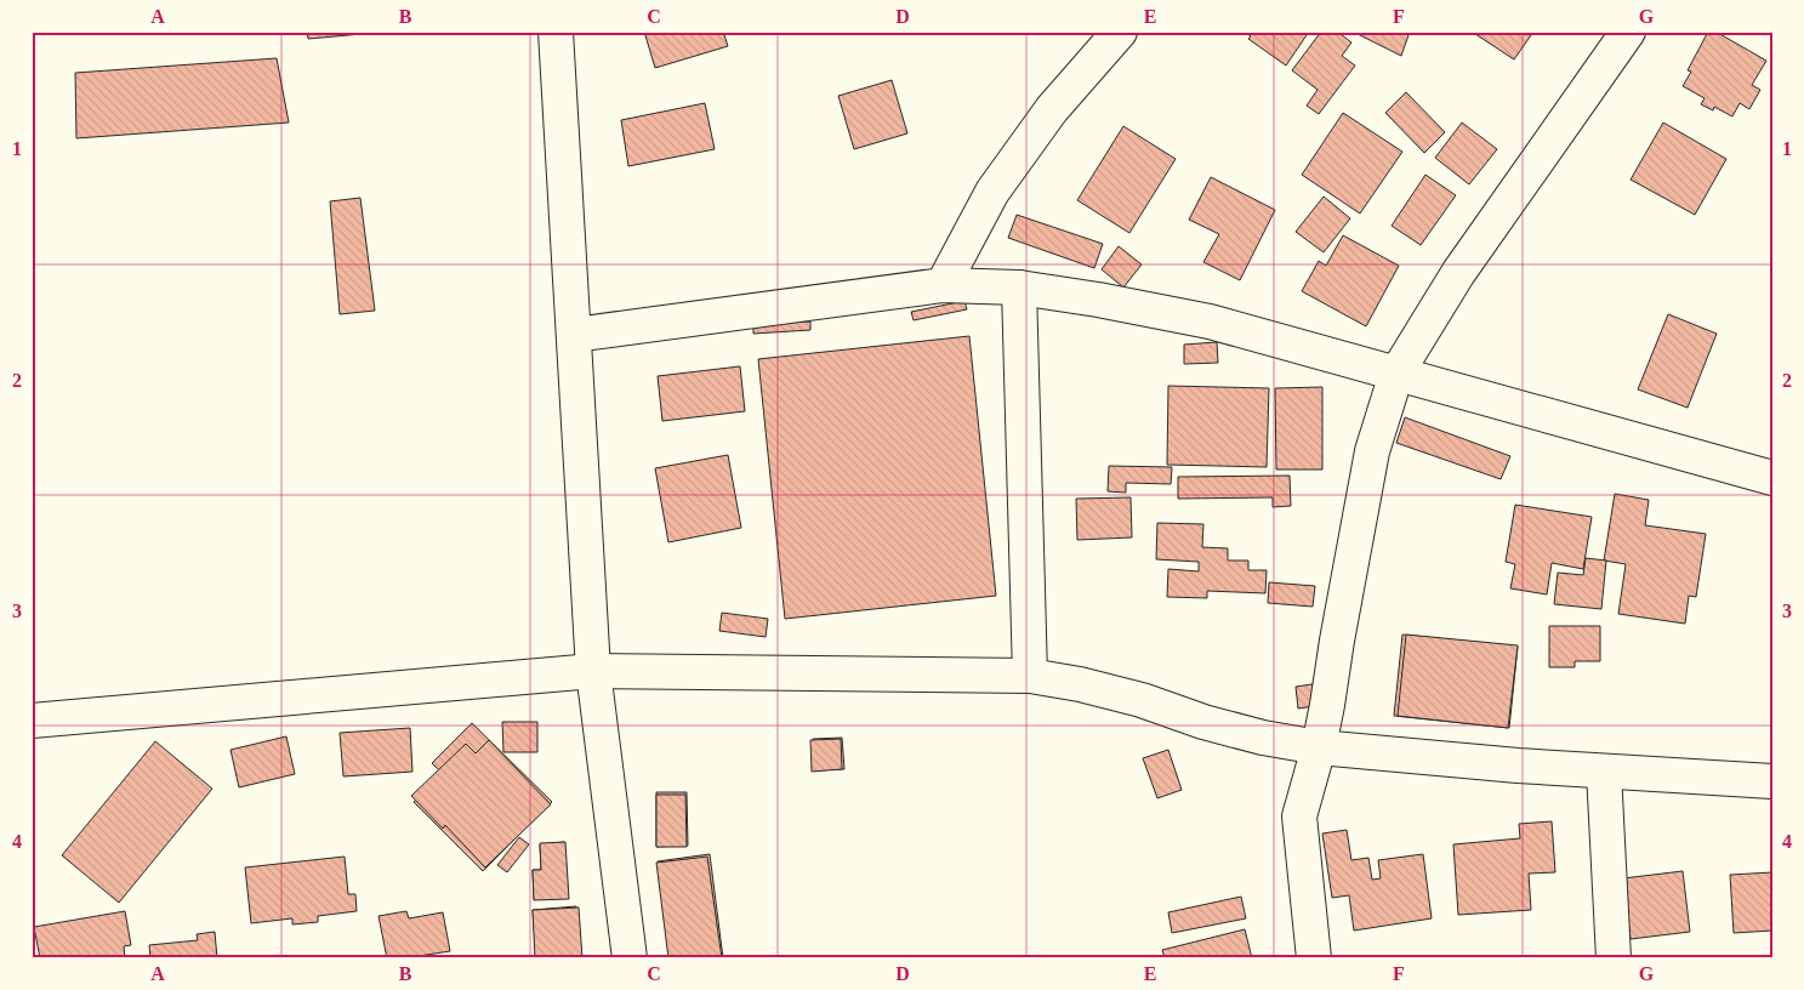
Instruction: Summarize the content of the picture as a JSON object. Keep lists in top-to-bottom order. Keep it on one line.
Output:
{"grid":{"columns":["A","B","C","D","E","F","G"],"rows":["1","2","3","4"]}}
